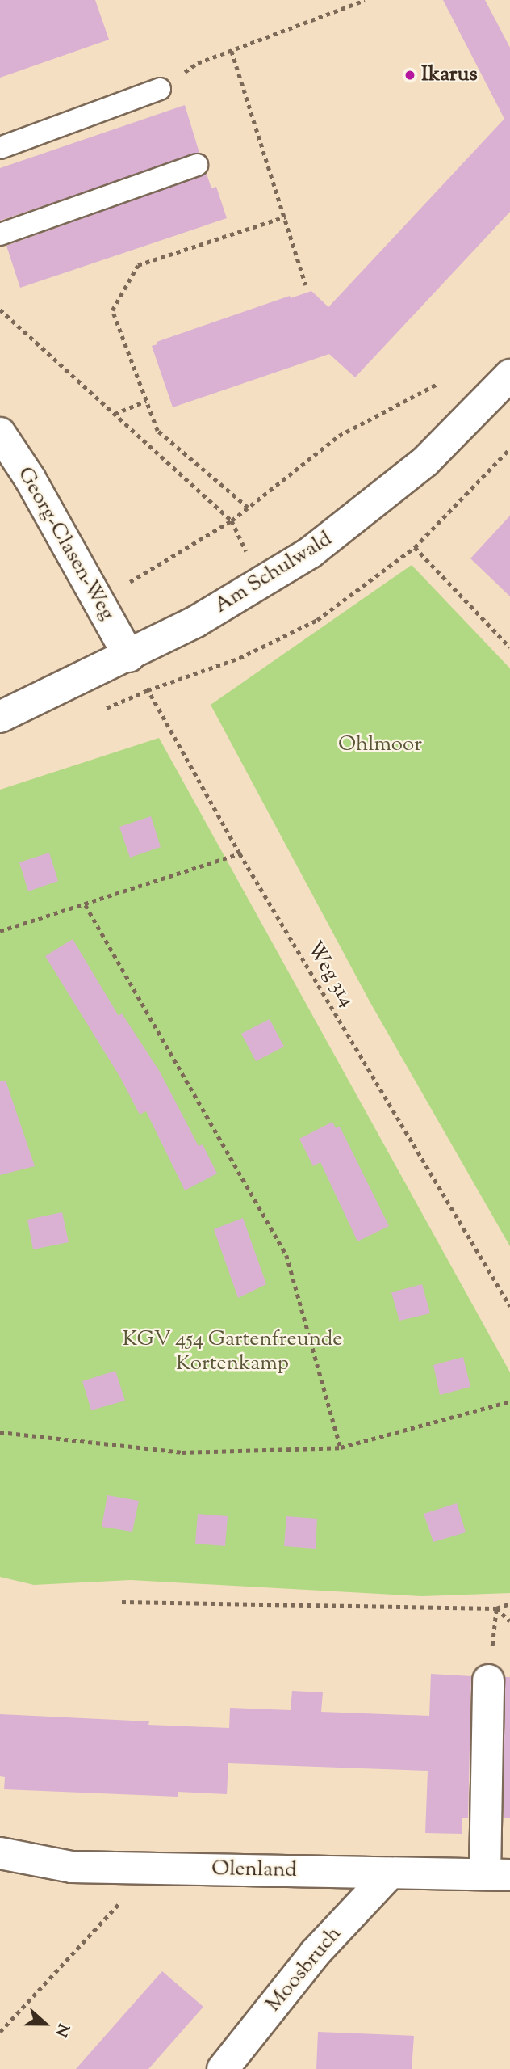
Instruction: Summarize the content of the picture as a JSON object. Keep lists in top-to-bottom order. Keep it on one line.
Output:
{"streets":{"street":["Georg-Clasen-Weg","Am Schulwald","Olenland","Moosbruch"],"path":["Weg 314"]},"crossings":[["Georg-Clasen-Weg","Am Schulwald"],["Georg-Clasen-Weg","Weg 314"],["Am Schulwald","Weg 314"],["Olenland","Moosbruch"]],"parks":["Ohlmoor","KGV 454 Gartenfreunde Kortenkamp"],"places":["Ikarus"],"north":"right"}
